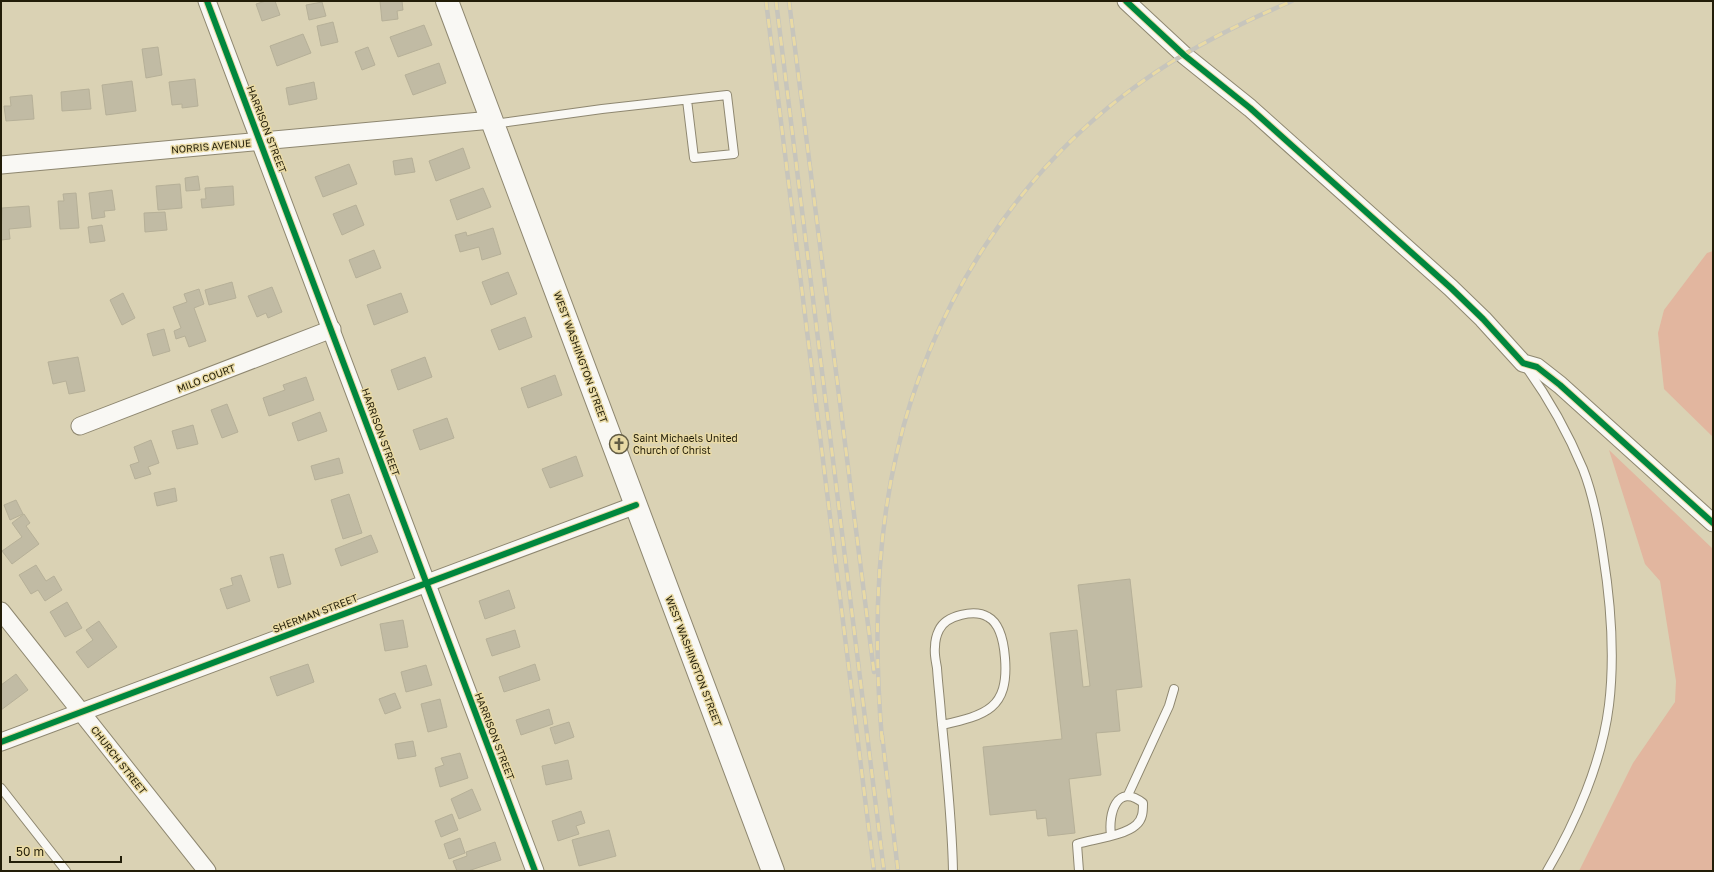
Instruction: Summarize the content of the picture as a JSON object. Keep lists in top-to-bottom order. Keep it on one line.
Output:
{"streets":{"main road":["WEST WASHINGTON STREET"],"street":["HARRISON STREET","NORRIS AVENUE","MILO COURT","SHERMAN STREET","CHURCH STREET"]},"crossings":[["HARRISON STREET","NORRIS AVENUE"],["HARRISON STREET","MILO COURT"],["HARRISON STREET","SHERMAN STREET"],["NORRIS AVENUE","WEST WASHINGTON STREET"],["WEST WASHINGTON STREET","SHERMAN STREET"],["SHERMAN STREET","CHURCH STREET"]],"places":{"church":["Saint Michaels United Church of Christ"]},"scale_bar":"50 m"}
